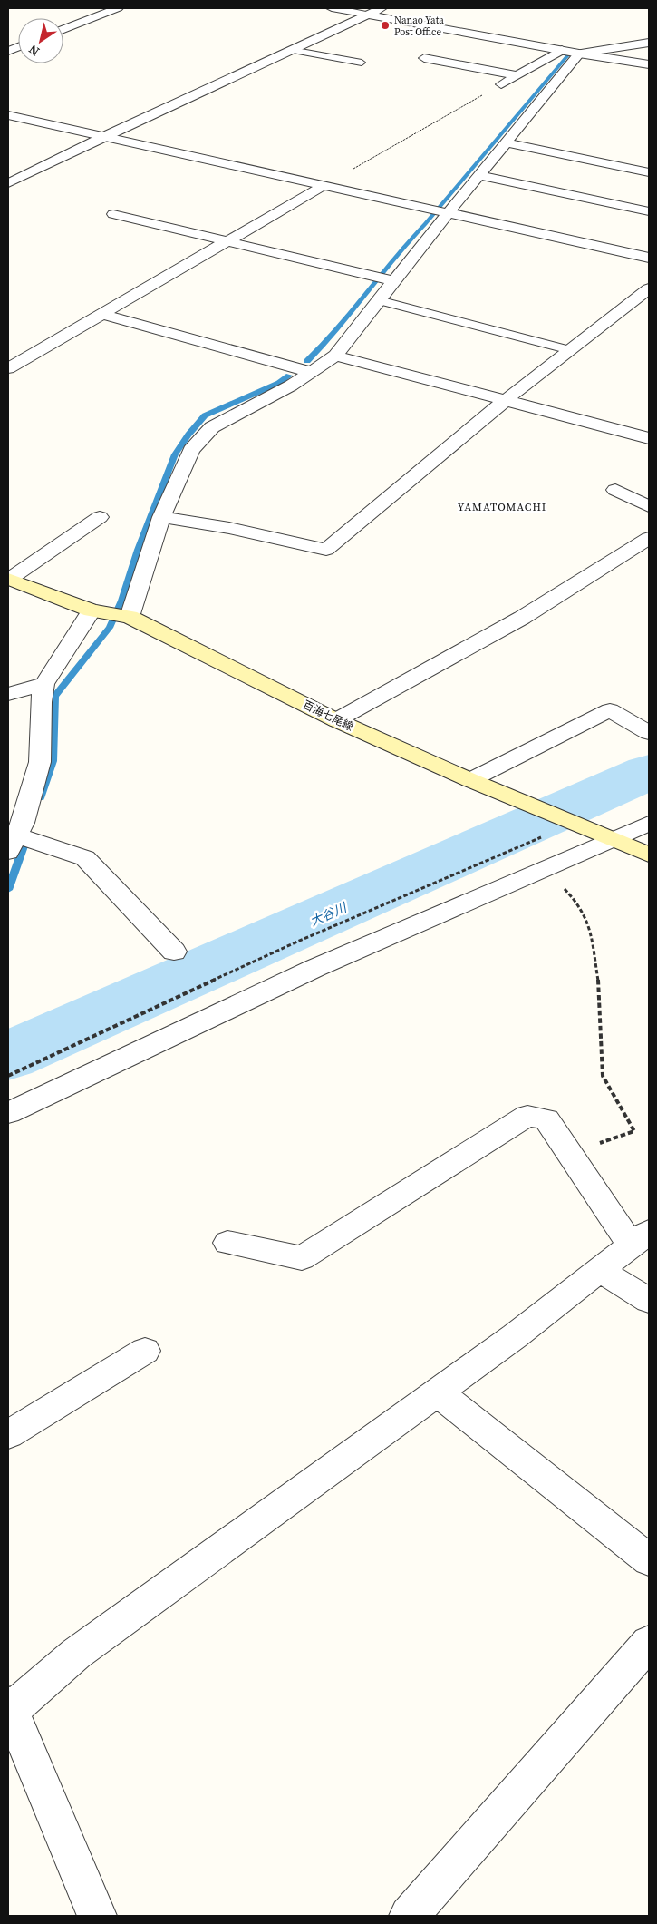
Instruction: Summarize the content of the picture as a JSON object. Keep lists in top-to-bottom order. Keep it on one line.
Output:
{"streets":{"main road":["百海七尾線"]},"districts":["YAMATOMACHI"],"water":["大谷川"],"places":["Nanao Yata Post Office"],"north":"bottom left"}
